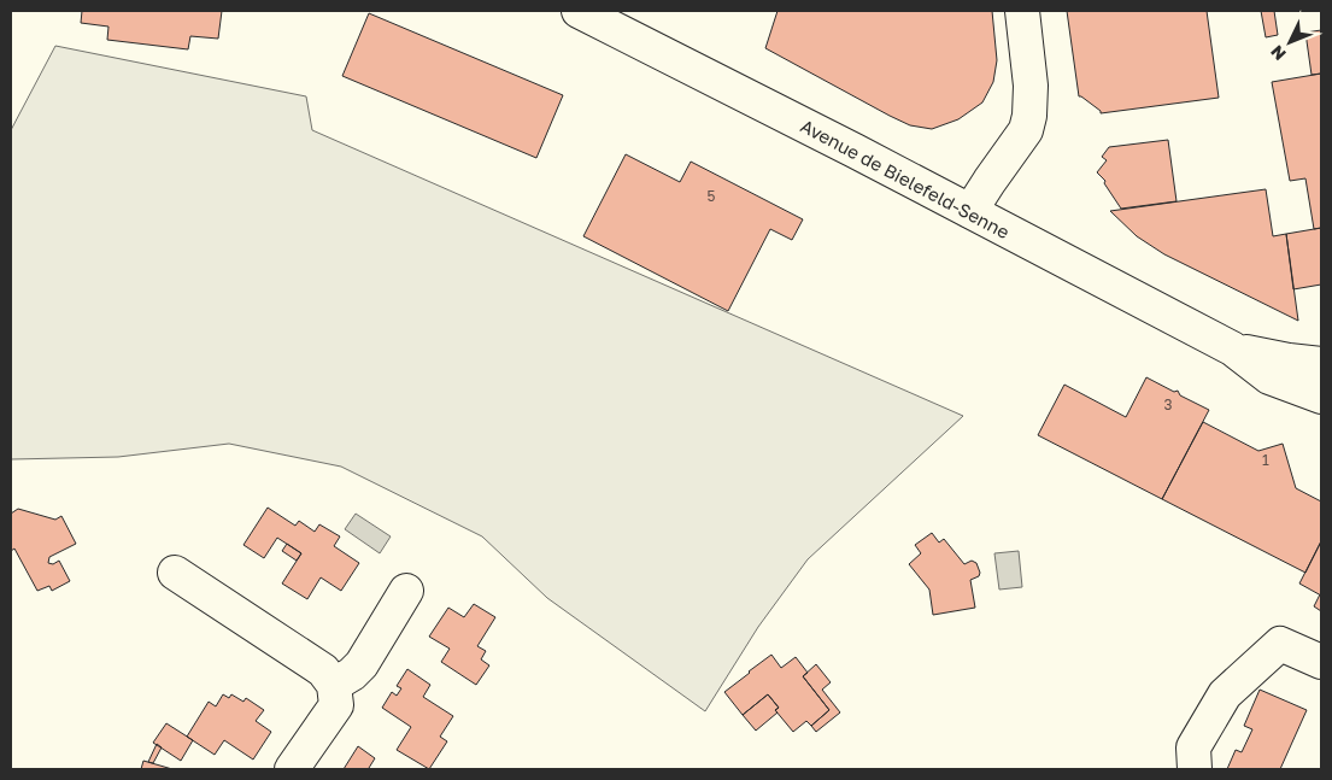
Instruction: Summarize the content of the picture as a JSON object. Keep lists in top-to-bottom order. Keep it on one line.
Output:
{"streets":{"main road":["Avenue de Bielefeld-Senne"]},"house_numbers":["5","3","1"],"north":"bottom left"}
